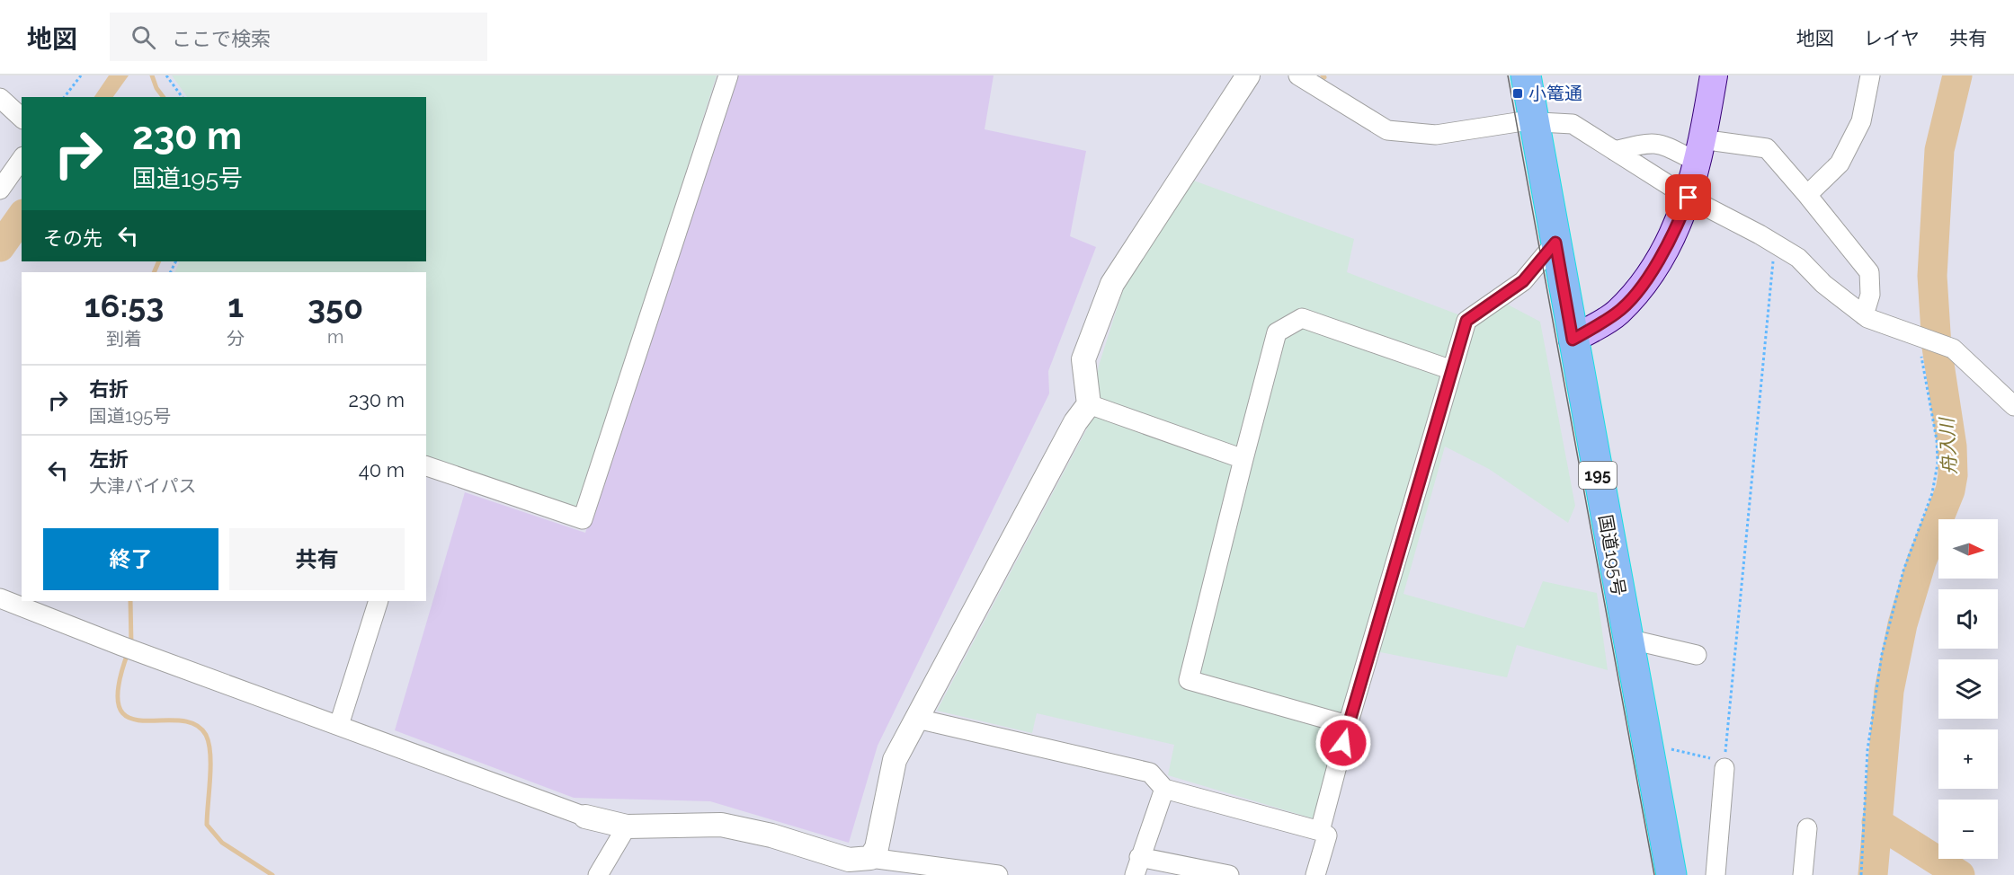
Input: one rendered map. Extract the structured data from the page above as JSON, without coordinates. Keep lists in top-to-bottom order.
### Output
{
  "streets": {
    "highway": ["195", "国道195号"]
  },
  "water": ["舟入川"],
  "places": {
    "transit": ["小篭通"]
  },
  "north": "right",
  "page": {
    "header": "地図",
    "search": "ここで検索",
    "nav": ["地図", "レイヤ", "共有"],
    "turn": ["230 m", "国道195号"],
    "then": "その先",
    "eta": [
      "16:53",
      "到着",
      "1",
      "分",
      "350",
      "m"
    ],
    "list": [
      {
        "name": "右折",
        "note": "国道195号",
        "value": "230 m"
      },
      {
        "name": "左折",
        "note": "大津バイパス",
        "value": "40 m"
      }
    ],
    "buttons": ["終了", "共有"],
    "map_buttons": ["+", "−"]
  }
}
